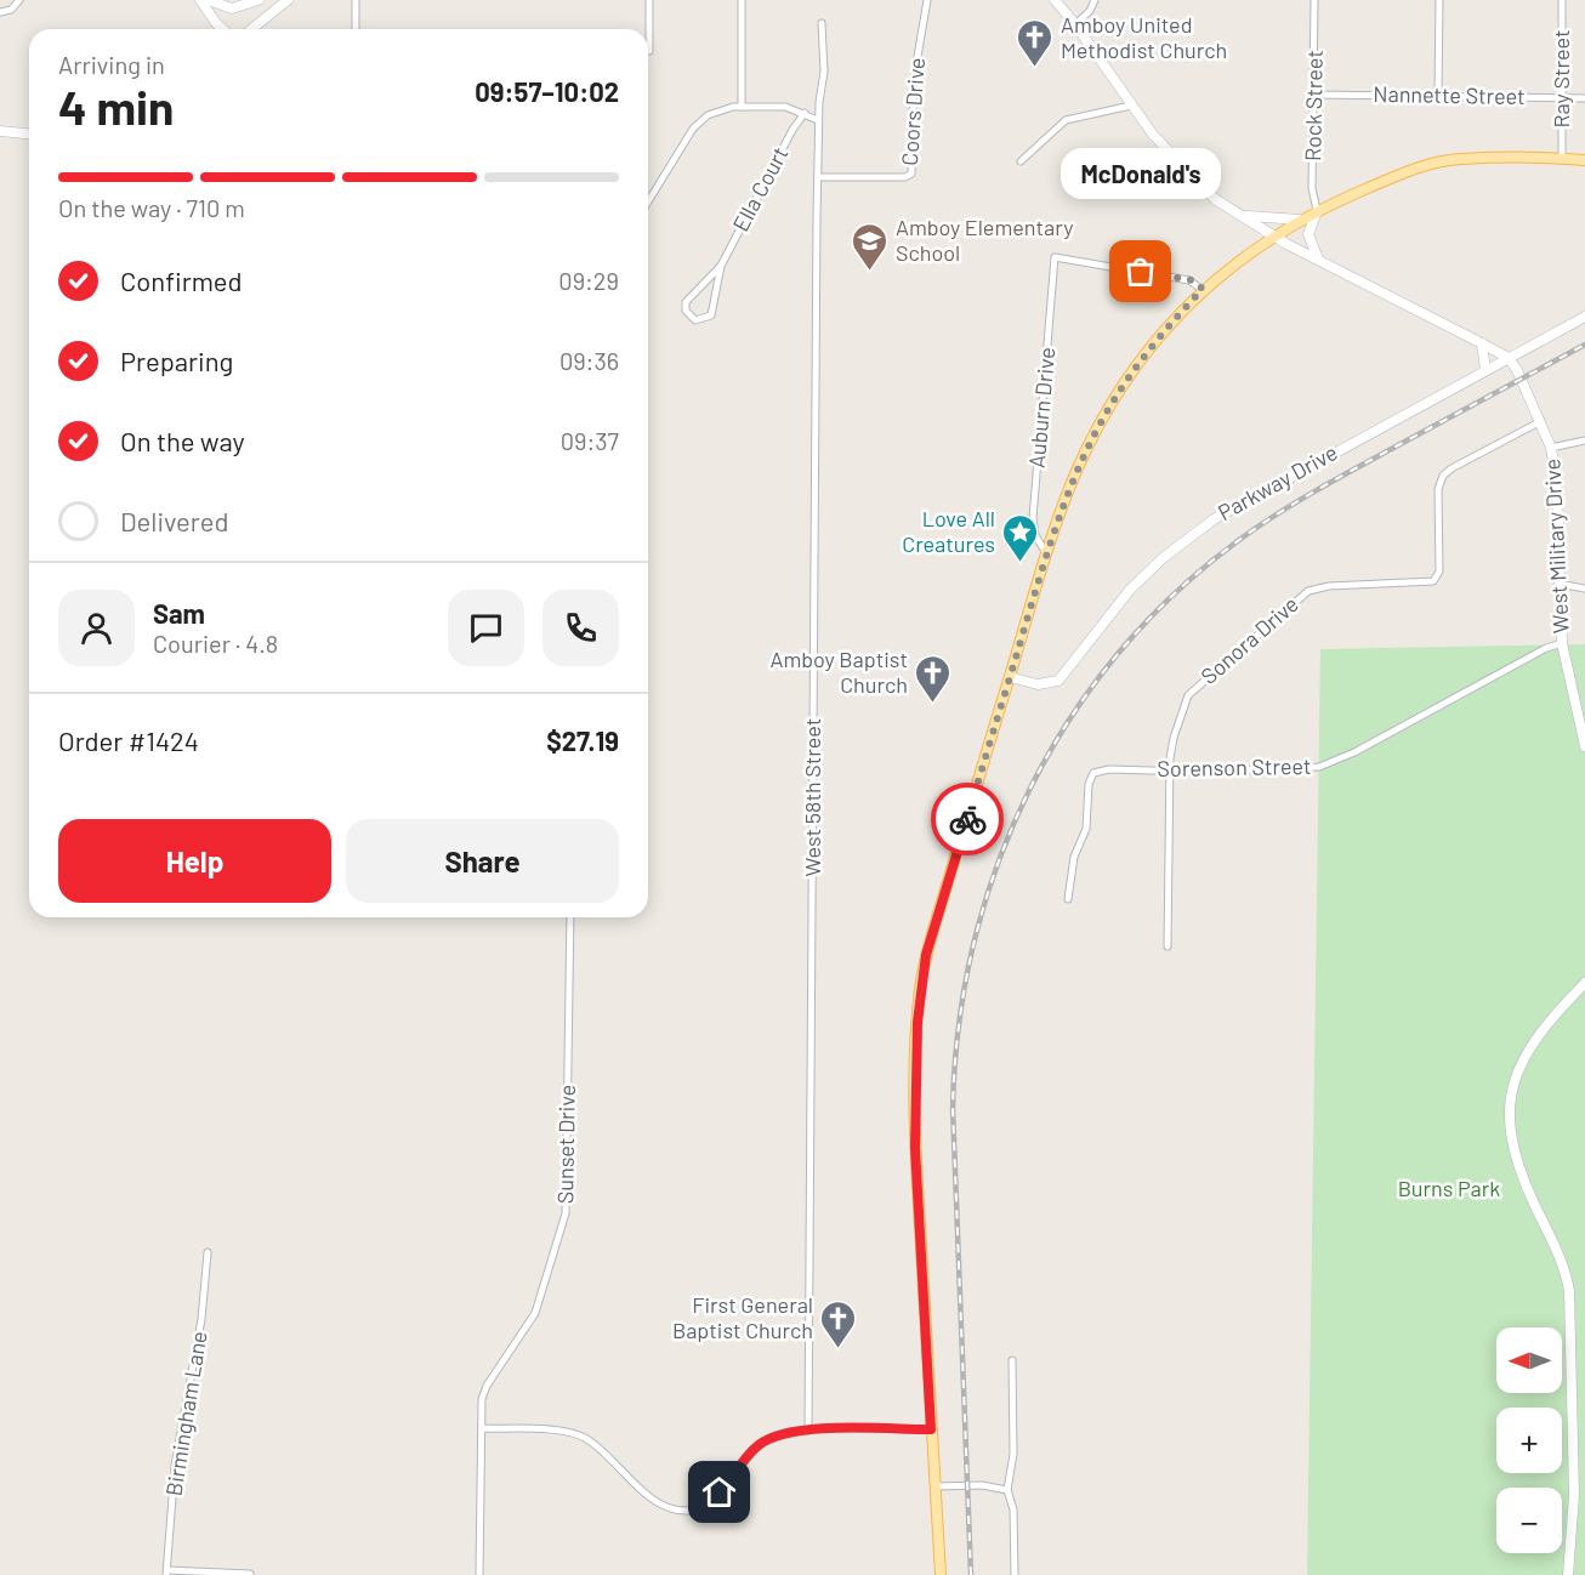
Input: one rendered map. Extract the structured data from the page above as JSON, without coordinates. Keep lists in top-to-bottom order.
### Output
{
  "streets": {
    "street": [
      "Ray Street",
      "Nannette Street",
      "Rock Street",
      "Coors Drive",
      "Ella Court",
      "Auburn Drive",
      "Parkway Drive",
      "West Military Drive",
      "Sonora Drive",
      "Sorenson Street",
      "West 58th Street",
      "Sunset Drive",
      "Birmingham Lane"
    ]
  },
  "crossings": [
    ["Ray Street", "Nannette Street"],
    ["Nannette Street", "Rock Street"],
    ["Coors Drive", "West 58th Street"],
    ["Parkway Drive", "West Military Drive"],
    ["West Military Drive", "Sonora Drive"],
    ["West Military Drive", "Sorenson Street"],
    ["Sonora Drive", "Sorenson Street"]
  ],
  "parks": ["Burns Park"],
  "places": {
    "church": ["Amboy United Methodist Church", "Amboy Baptist Church", "First General Baptist Church"],
    "school or university": ["Amboy Elementary School"],
    "other": ["McDonald's"],
    "place": ["Love All Creatures"]
  },
  "north": "left",
  "page": {
    "heading": ["4 min", "Arriving in", "09:57–10:02"],
    "panel": [
      "Sam",
      "Courier · 4.8",
      "Order #1424",
      "$27.19"
    ],
    "bubble": "McDonald's",
    "bar": "On the way · 710 m",
    "list": [
      ["Confirmed", "09:29"],
      ["Preparing", "09:36"],
      ["On the way", "09:37"],
      "Delivered"
    ],
    "buttons": ["Help", "Share"],
    "map_buttons": ["+", "−"]
  }
}
